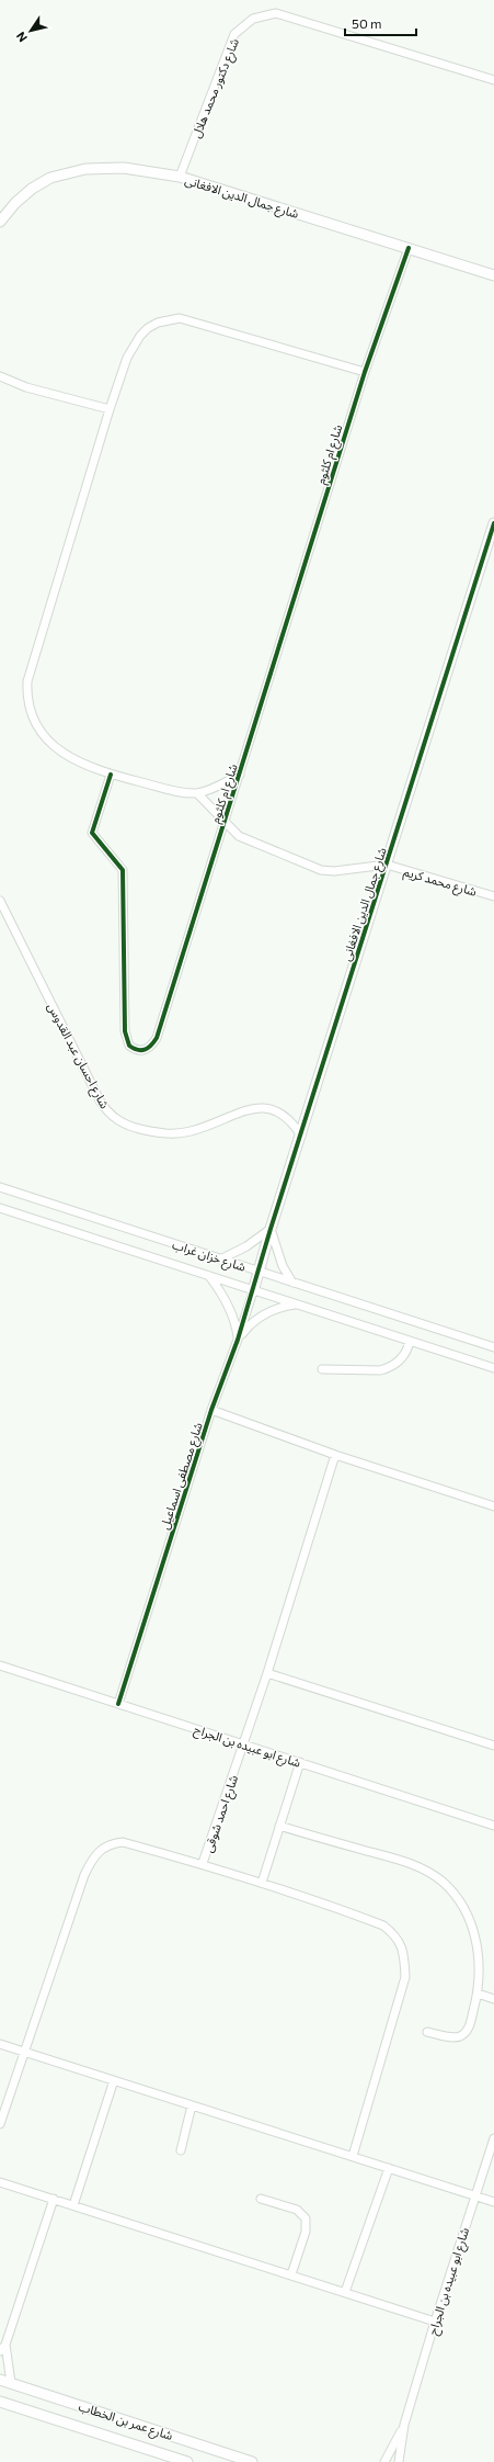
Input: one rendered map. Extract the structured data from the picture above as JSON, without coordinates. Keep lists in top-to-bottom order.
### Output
{
  "streets": {
    "street": [
      "شارع دكتور محمد هلال",
      "شارع جمال الدين الافغانى",
      "شارع ام كلثوم",
      "شارع محمد كريم",
      "شارع احسان عبد القدوس",
      "شارع خزان غراب",
      "شارع مصطفى اسماعيل",
      "شارع ابو عبيده بن الجراح",
      "شارع احمد شوقى",
      "شارع عمر بن الخطاب"
    ]
  },
  "crossings": [
    ["شارع دكتور محمد هلال", "شارع جمال الدين الافغانى"],
    ["شارع جمال الدين الافغانى", "شارع ام كلثوم"],
    ["شارع جمال الدين الافغانى", "شارع محمد كريم"],
    ["شارع جمال الدين الافغانى", "شارع احسان عبد القدوس"],
    ["شارع جمال الدين الافغانى", "شارع خزان غراب"],
    ["شارع جمال الدين الافغانى", "شارع مصطفى اسماعيل"],
    ["شارع خزان غراب", "شارع مصطفى اسماعيل"],
    ["شارع مصطفى اسماعيل", "شارع ابو عبيده بن الجراح"],
    ["شارع ابو عبيده بن الجراح", "شارع احمد شوقى"]
  ],
  "scale_bar": "50 m",
  "north": "bottom left"
}
